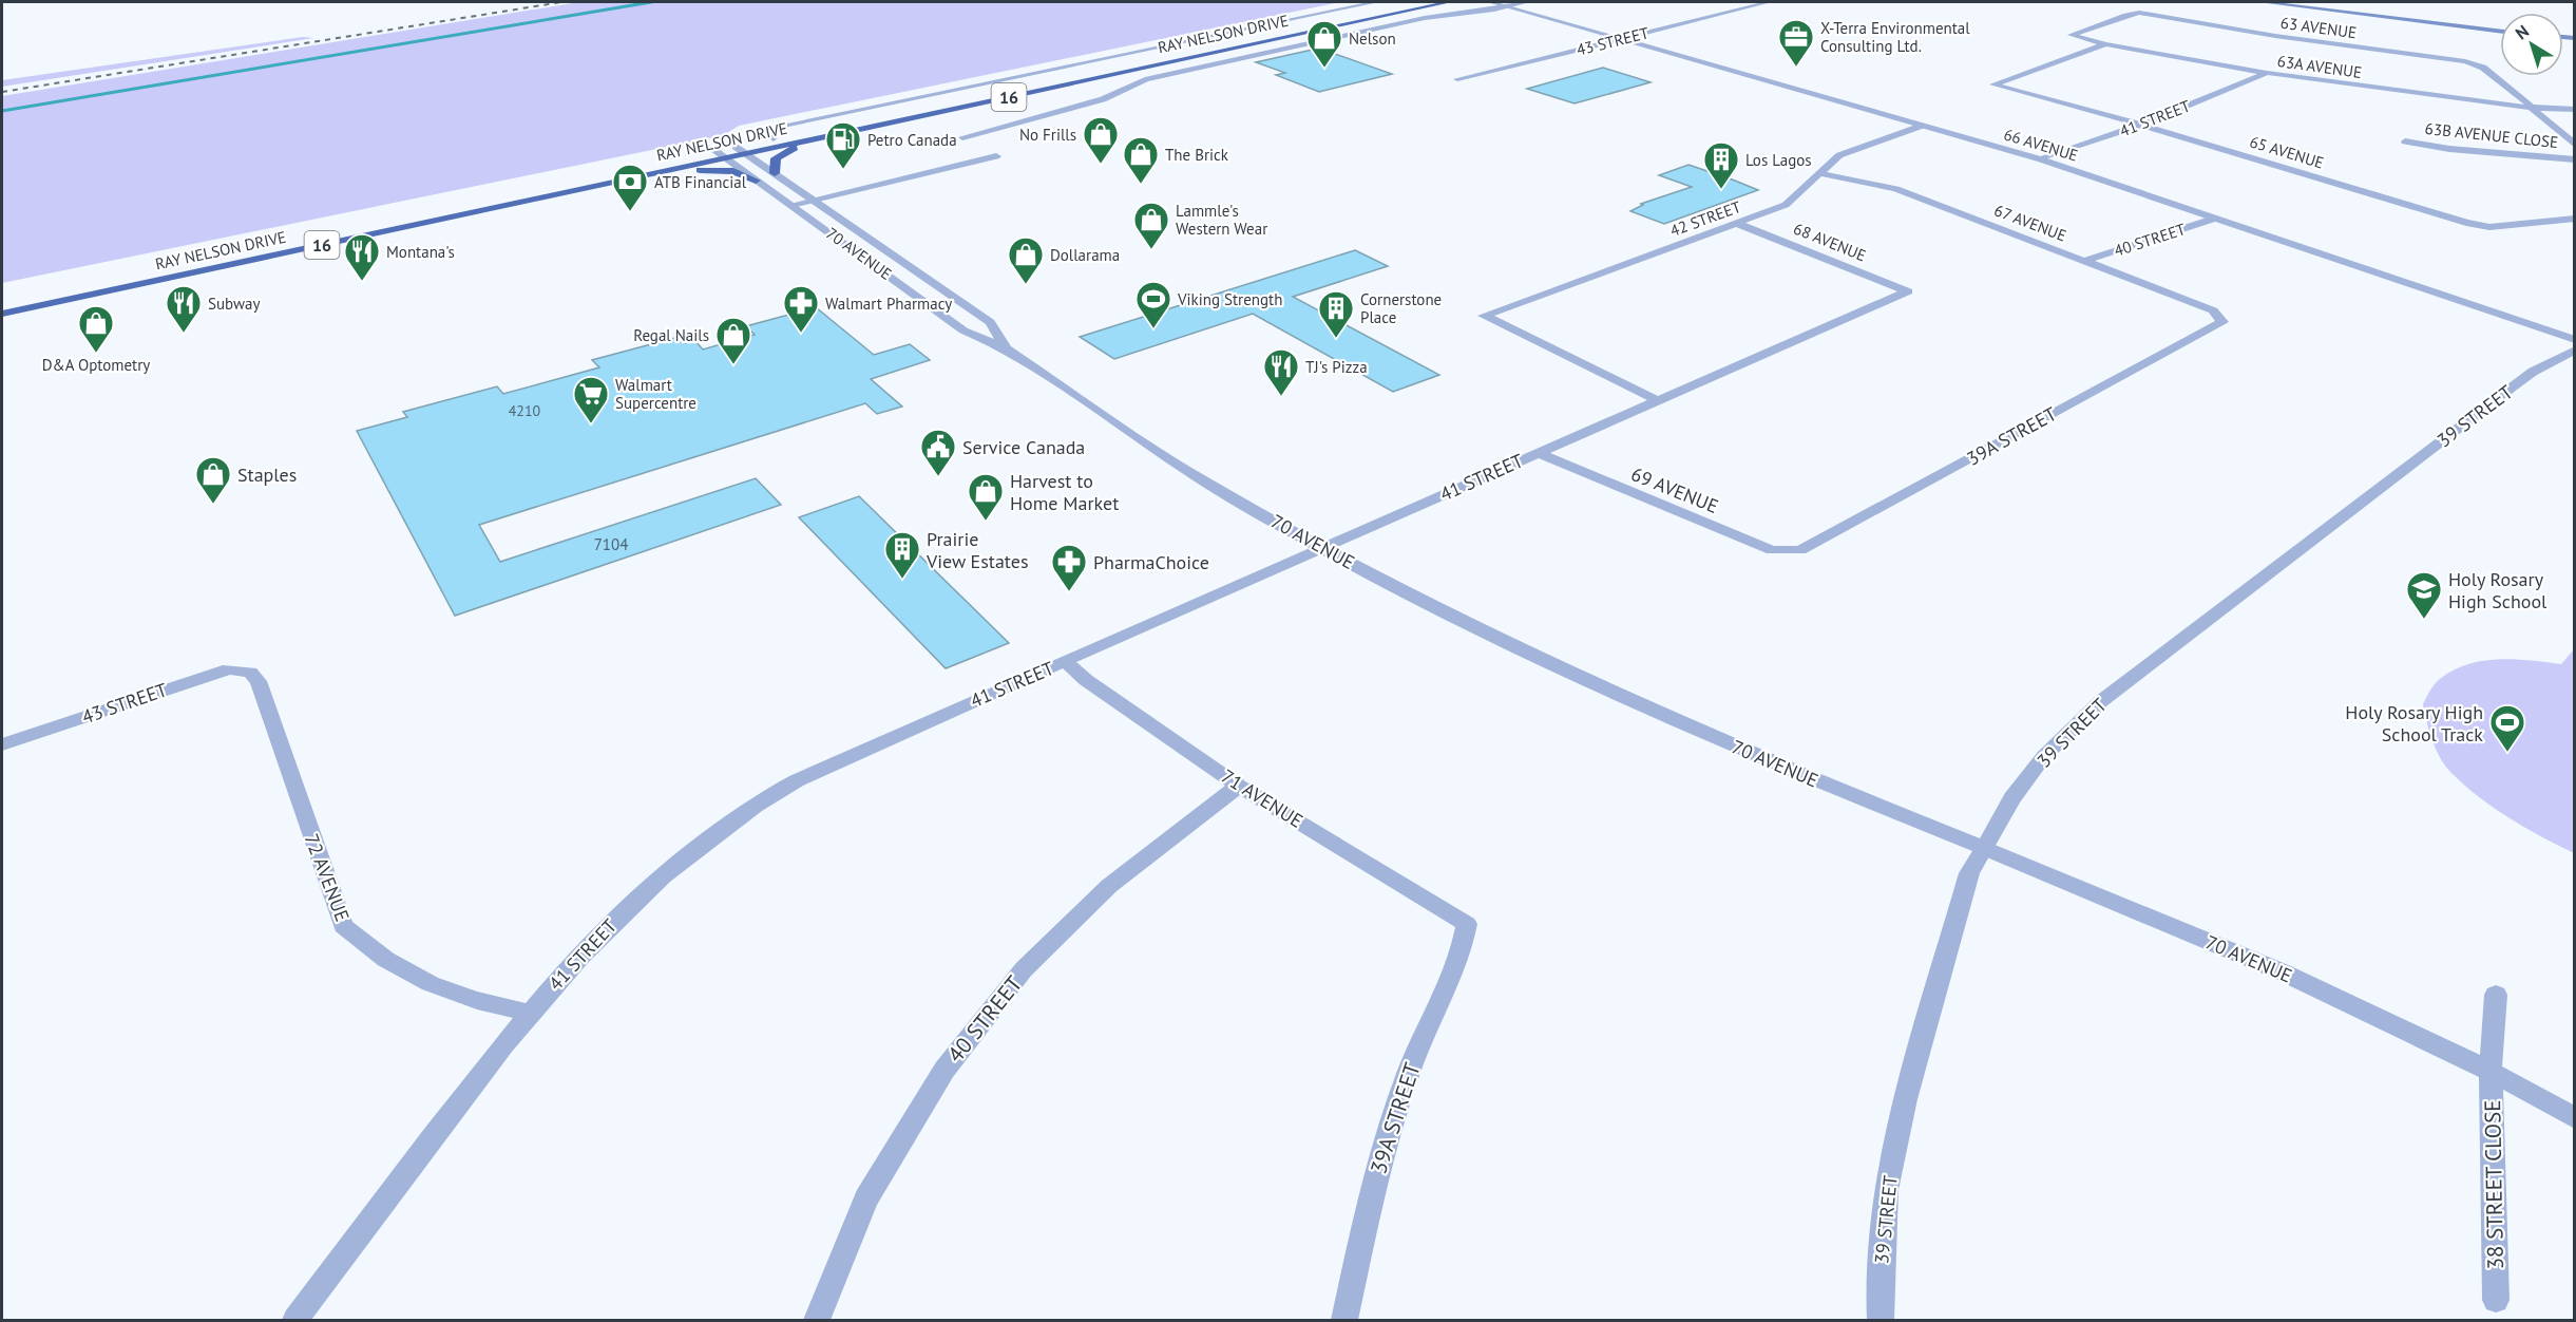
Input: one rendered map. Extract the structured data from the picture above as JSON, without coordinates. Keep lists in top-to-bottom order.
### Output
{
  "streets": {
    "highway": ["RAY NELSON DRIVE", "16"],
    "street": [
      "63 AVENUE",
      "43 STREET",
      "63A AVENUE",
      "41 STREET",
      "63B AVENUE CLOSE",
      "66 AVENUE",
      "65 AVENUE",
      "42 STREET",
      "67 AVENUE",
      "40 STREET",
      "68 AVENUE",
      "70 AVENUE",
      "39 STREET",
      "39A STREET",
      "69 AVENUE",
      "71 AVENUE",
      "72 AVENUE",
      "38 STREET CLOSE"
    ]
  },
  "crossings": [
    ["63 AVENUE", "63A AVENUE"],
    ["63 AVENUE", "65 AVENUE"],
    ["RAY NELSON DRIVE", "70 AVENUE"],
    ["43 STREET", "66 AVENUE"],
    ["43 STREET", "72 AVENUE"],
    ["63A AVENUE", "41 STREET"],
    ["63A AVENUE", "65 AVENUE"],
    ["41 STREET", "66 AVENUE"],
    ["41 STREET", "65 AVENUE"],
    ["41 STREET", "42 STREET"],
    ["41 STREET", "68 AVENUE"],
    ["41 STREET", "70 AVENUE"],
    ["41 STREET", "69 AVENUE"],
    ["41 STREET", "71 AVENUE"],
    ["41 STREET", "72 AVENUE"],
    ["66 AVENUE", "42 STREET"],
    ["66 AVENUE", "40 STREET"],
    ["42 STREET", "67 AVENUE"],
    ["42 STREET", "68 AVENUE"],
    ["67 AVENUE", "40 STREET"],
    ["67 AVENUE", "39A STREET"],
    ["40 STREET", "71 AVENUE"],
    ["70 AVENUE", "39 STREET"],
    ["70 AVENUE", "38 STREET CLOSE"],
    ["39A STREET", "69 AVENUE"],
    ["39A STREET", "71 AVENUE"]
  ],
  "places": {
    "office": ["X-Terra Environmental Consulting Ltd."],
    "shop": [
      "Nelson",
      "No Frills",
      "The Brick",
      "Lammle's Western Wear",
      "Dollarama",
      "D&A Optometry",
      "Regal Nails",
      "Staples",
      "Harvest to Home Market"
    ],
    "fuel station": ["Petro Canada"],
    "building": ["Los Lagos", "Cornerstone Place", "Prairie View Estates"],
    "bank": ["ATB Financial"],
    "restaurant": ["Montana's", "Subway", "TJ's Pizza"],
    "sports": ["Viking Strength", "Holy Rosary High School Track"],
    "pharmacy": ["Walmart Pharmacy", "PharmaChoice"],
    "supermarket": ["Walmart Supercentre"],
    "public building": ["Service Canada"],
    "school or university": ["Holy Rosary High School"]
  },
  "house_numbers": ["4210", "7104"],
  "north": "top left"
}
